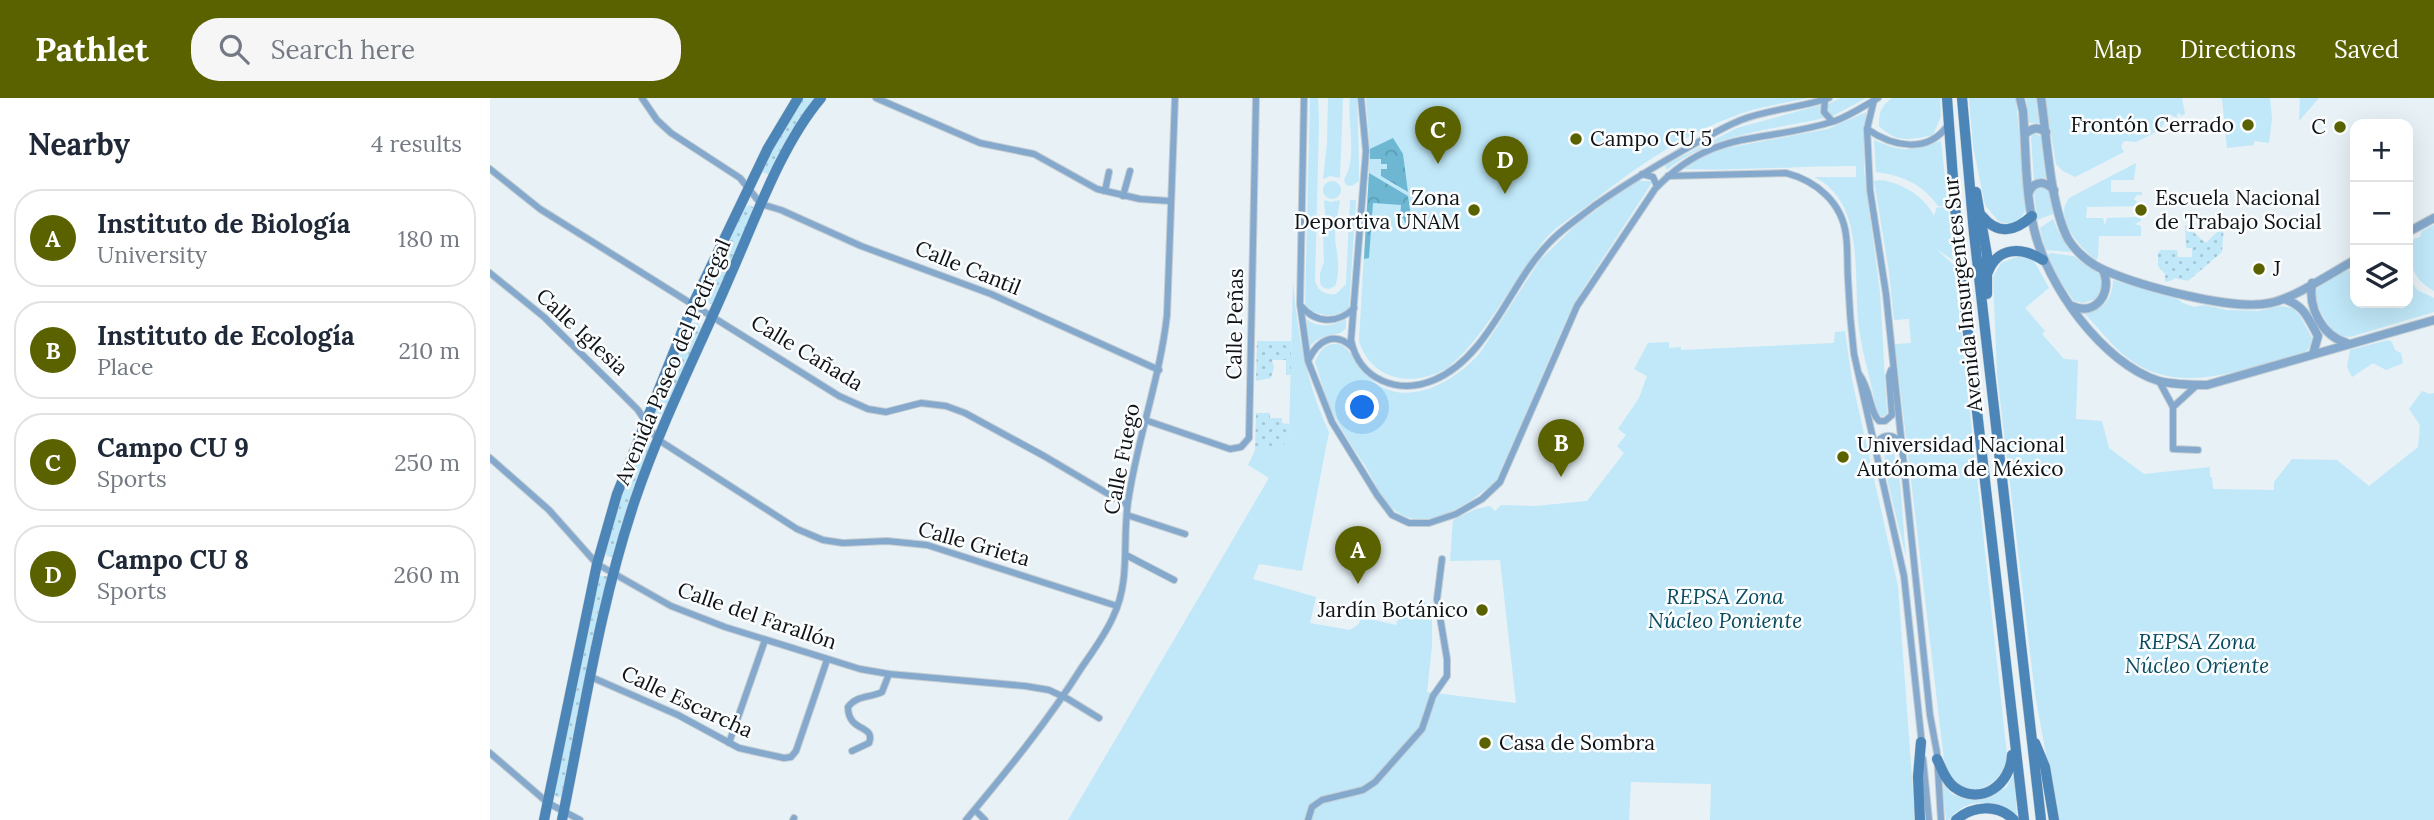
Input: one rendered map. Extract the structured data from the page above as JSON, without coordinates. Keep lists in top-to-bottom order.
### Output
{
  "streets": {
    "main road": ["Avenida Insurgentes Sur", "Avenida Paseo del Pedregal"],
    "street": [
      "Calle Cantil",
      "Calle Peñas",
      "Calle Iglesia",
      "Calle Cañada",
      "Calle Fuego",
      "Calle Grieta",
      "Calle del Farallón",
      "Calle Escarcha"
    ]
  },
  "crossings": [
    ["Calle Cantil", "Avenida Paseo del Pedregal"],
    ["Calle Cantil", "Calle Fuego"],
    ["Calle Peñas", "Calle Fuego"],
    ["Calle Iglesia", "Avenida Paseo del Pedregal"],
    ["Calle Iglesia", "Calle Grieta"],
    ["Calle Cañada", "Avenida Paseo del Pedregal"],
    ["Calle Cañada", "Calle Fuego"],
    ["Avenida Paseo del Pedregal", "Calle Grieta"],
    ["Avenida Paseo del Pedregal", "Calle del Farallón"],
    ["Avenida Paseo del Pedregal", "Calle Escarcha"],
    ["Calle Fuego", "Calle Grieta"],
    ["Calle Fuego", "Calle del Farallón"],
    ["Calle del Farallón", "Calle Escarcha"]
  ],
  "parks": ["REPSA Zona Núcleo Poniente", "REPSA Zona Núcleo Oriente"],
  "places": [
    "Frontón Cerrado",
    "C",
    "Campo CU 5",
    "Zona Deportiva UNAM",
    "Escuela Nacional de Trabajo Social",
    "J",
    "Universidad Nacional Autónoma de México",
    "Jardín Botánico",
    "Casa de Sombra"
  ],
  "page": {
    "header": "Pathlet",
    "search": "Search here",
    "nav": ["Map", "Directions", "Saved"],
    "heading": ["Nearby", "4 results"],
    "pins": [
      "C",
      "D",
      "B",
      "A"
    ],
    "map_buttons": ["+", "−"],
    "list": [
      {
        "mark": "A",
        "name": "Instituto de Biología",
        "note": "University",
        "value": "180 m"
      },
      {
        "mark": "B",
        "name": "Instituto de Ecología",
        "note": "Place",
        "value": "210 m"
      },
      {
        "mark": "C",
        "name": "Campo CU 9",
        "note": "Sports",
        "value": "250 m"
      },
      {
        "mark": "D",
        "name": "Campo CU 8",
        "note": "Sports",
        "value": "260 m"
      }
    ]
  }
}
